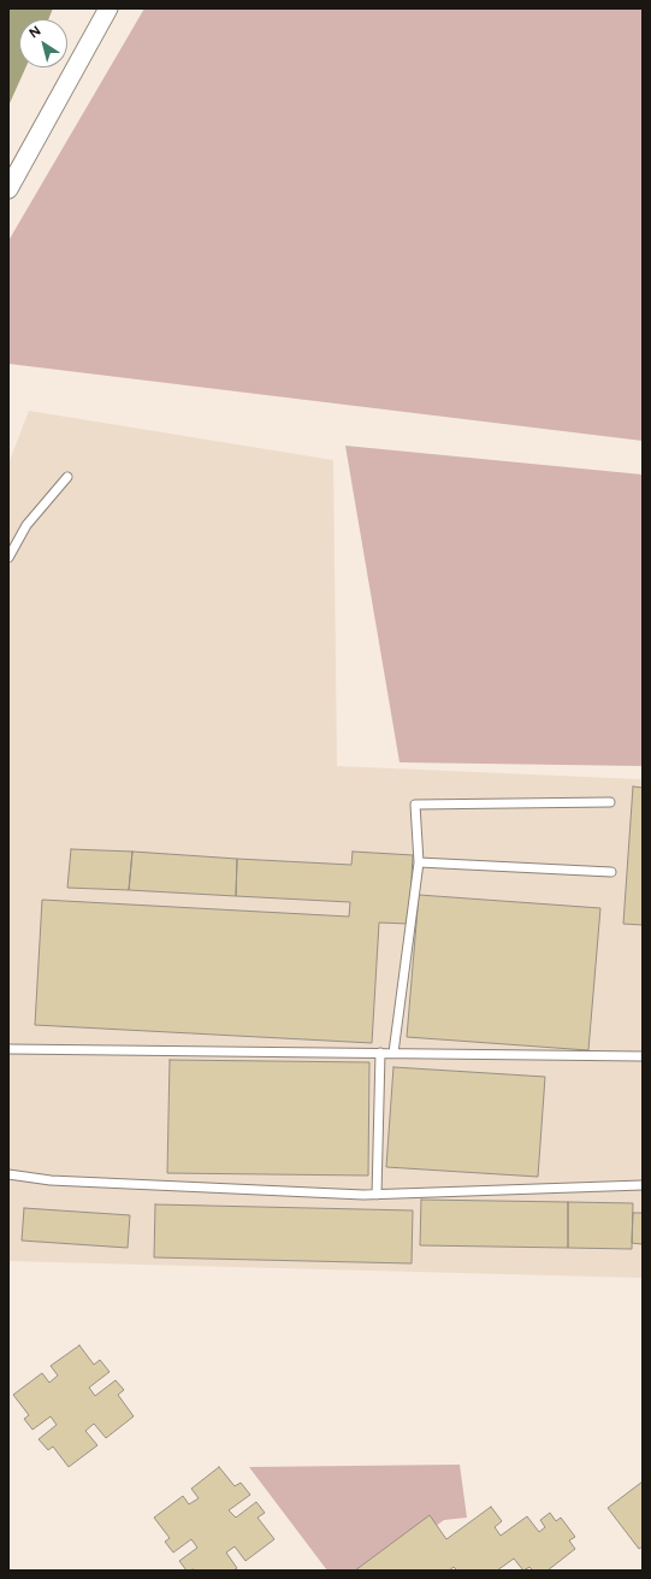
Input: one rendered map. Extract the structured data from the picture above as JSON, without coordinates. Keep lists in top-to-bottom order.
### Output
{
  "north": "top left"
}
